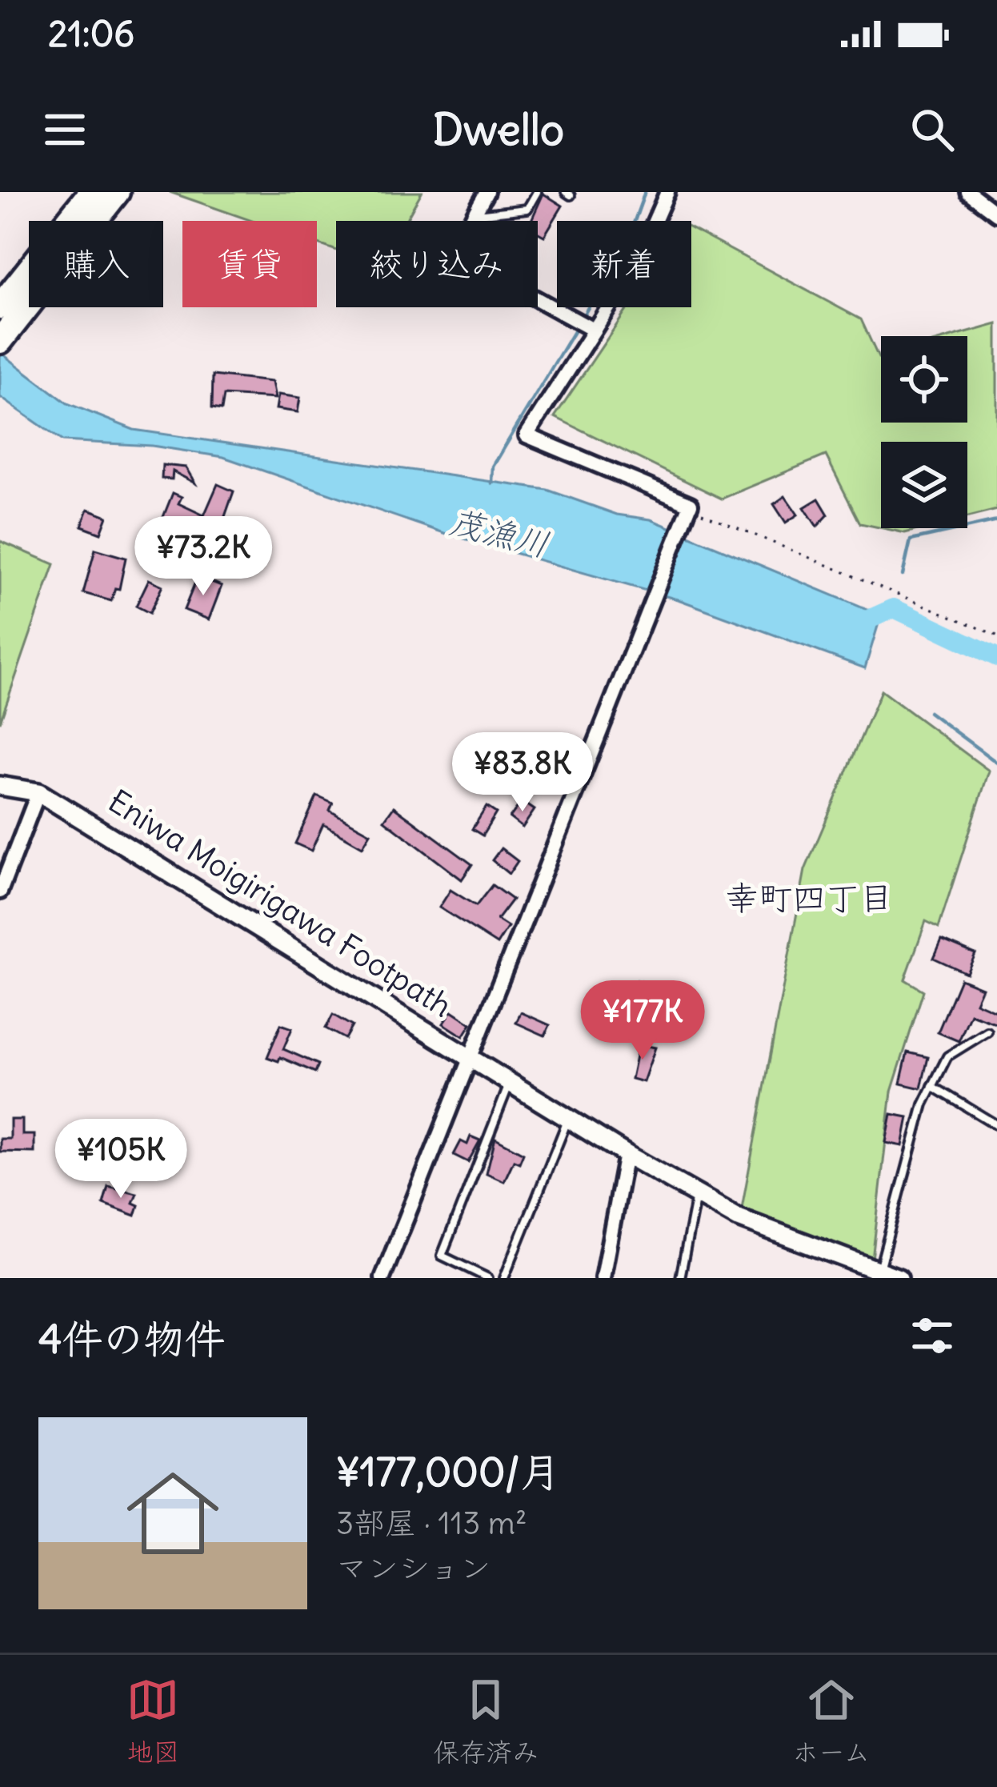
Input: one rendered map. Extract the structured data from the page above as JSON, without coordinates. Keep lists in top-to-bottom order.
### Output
{
  "districts": ["幸町四丁目"],
  "water": ["茂漁川"],
  "page": {
    "status": "21:06",
    "header": "Dwello",
    "chip": [
      "購入",
      "賃貸",
      "絞り込み",
      "新着"
    ],
    "price": [
      "¥73.2K",
      "¥83.8K",
      "¥177K",
      "¥105K"
    ],
    "heading": "4件の物件",
    "list": [
      {
        "name": "¥177,000/月",
        "note": "3部屋 · 113 m² · マンション"
      }
    ],
    "tabs": ["地図", "保存済み", "ホーム"]
  }
}
